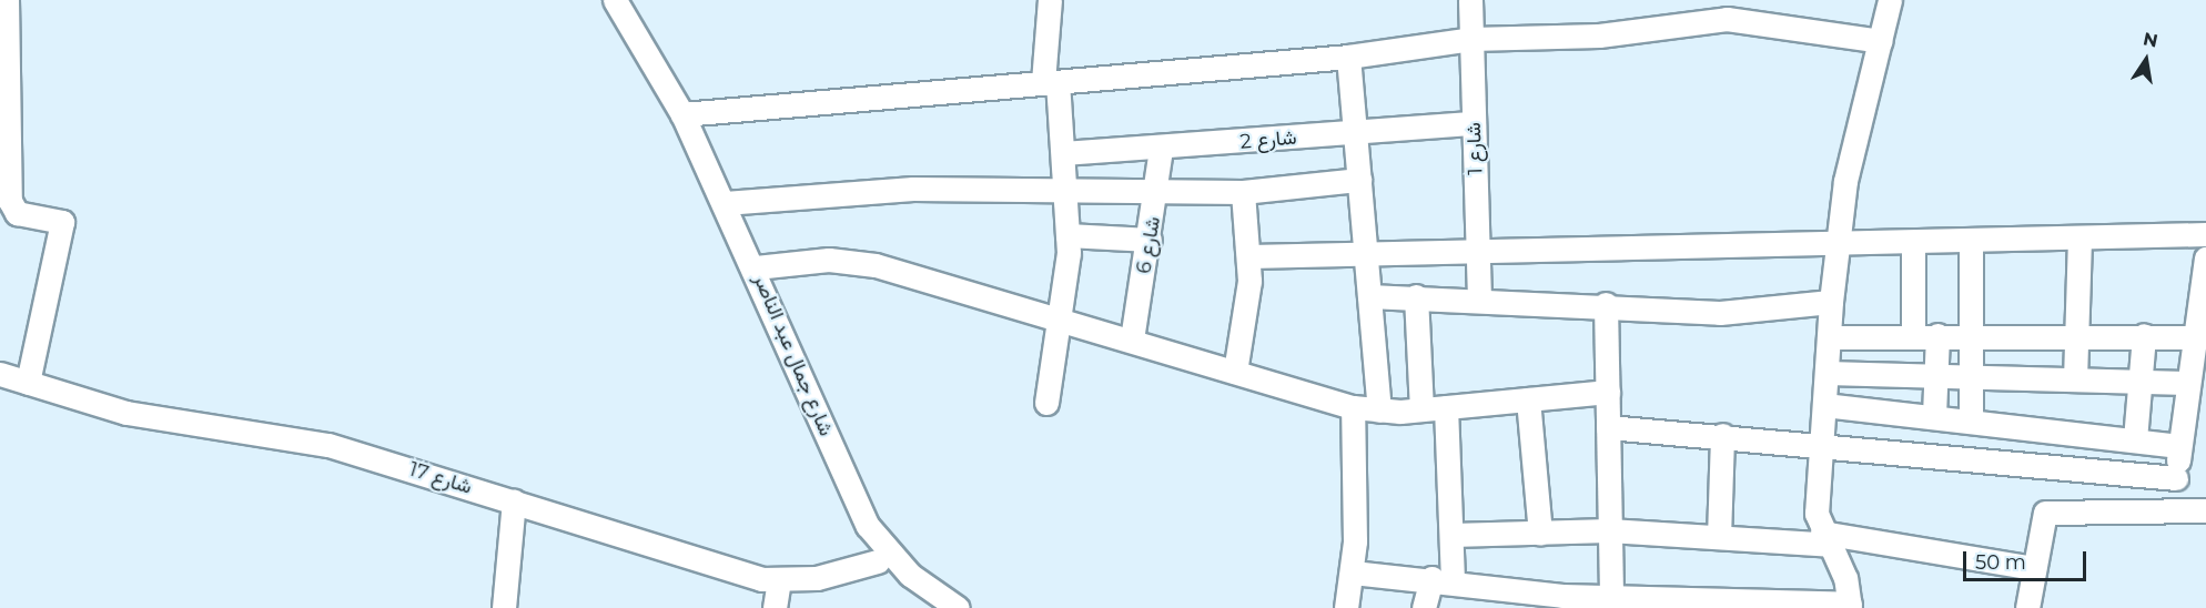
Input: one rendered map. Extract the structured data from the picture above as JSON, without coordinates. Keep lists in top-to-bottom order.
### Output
{
  "streets": {
    "street": [
      "شارع 2",
      "شارع 1",
      "شارع 6",
      "شارع جمال عبد الناصر",
      "شارع 17"
    ]
  },
  "crossings": [
    ["شارع 2", "شارع 1"],
    ["شارع 2", "شارع 6"],
    ["شارع جمال عبد الناصر", "شارع 17"]
  ],
  "scale_bar": "50 m",
  "north": "top"
}
